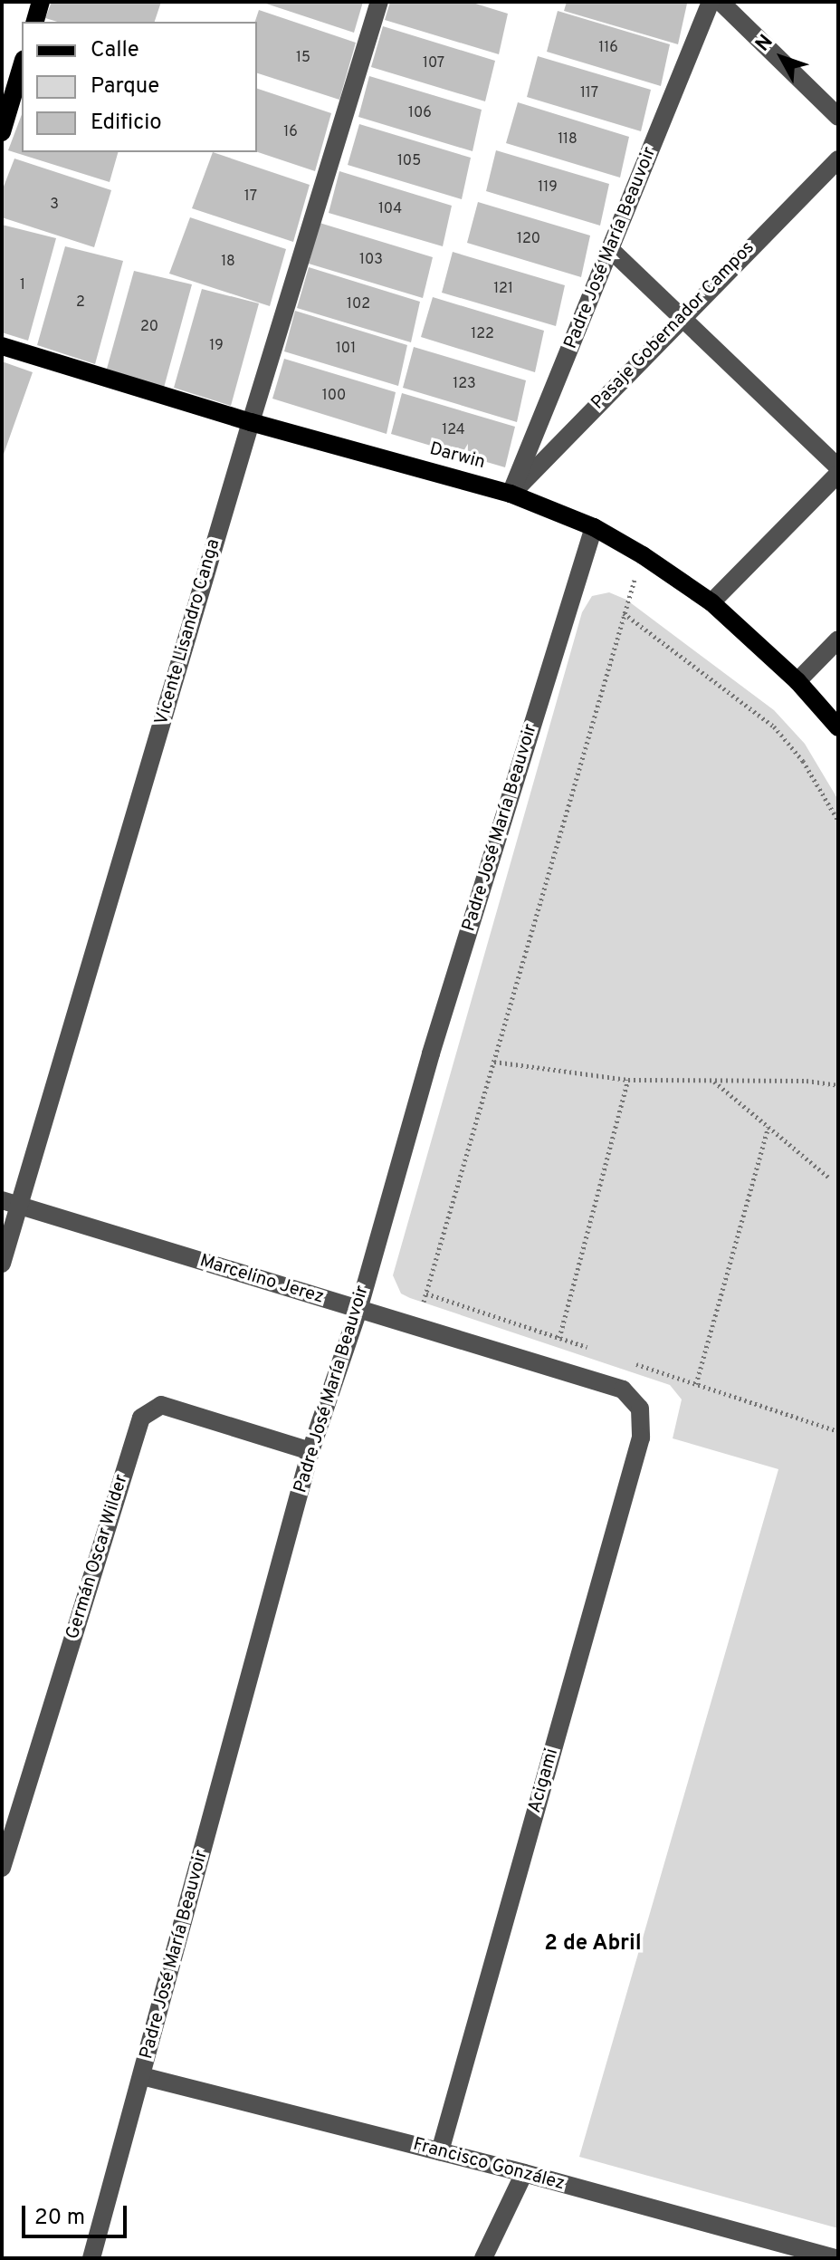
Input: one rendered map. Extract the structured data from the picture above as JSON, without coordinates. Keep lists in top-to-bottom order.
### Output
{
  "streets": {
    "main road": ["Darwin"],
    "street": [
      "Padre José María Beauvoir",
      "Pasaje Gobernador Campos",
      "Vicente Lisandro Canga",
      "Marcelino Jerez",
      "Germán Oscar Wilder",
      "Acigami",
      "Francisco González"
    ]
  },
  "crossings": [
    ["Padre José María Beauvoir", "Pasaje Gobernador Campos"],
    ["Padre José María Beauvoir", "Darwin"],
    ["Padre José María Beauvoir", "Marcelino Jerez"],
    ["Padre José María Beauvoir", "Germán Oscar Wilder"],
    ["Padre José María Beauvoir", "Francisco González"],
    ["Pasaje Gobernador Campos", "Darwin"],
    ["Darwin", "Vicente Lisandro Canga"],
    ["Vicente Lisandro Canga", "Marcelino Jerez"],
    ["Marcelino Jerez", "Acigami"],
    ["Acigami", "Francisco González"]
  ],
  "districts": ["2 de Abril"],
  "house_numbers": [
    "116",
    "15",
    "107",
    "117",
    "106",
    "16",
    "118",
    "105",
    "119",
    "17",
    "3",
    "104",
    "120",
    "103",
    "18",
    "1",
    "121",
    "2",
    "102",
    "20",
    "122",
    "19",
    "101",
    "123",
    "100",
    "124"
  ],
  "legend": ["Calle", "Parque", "Edificio"],
  "scale_bar": "20 m",
  "north": "top left"
}
